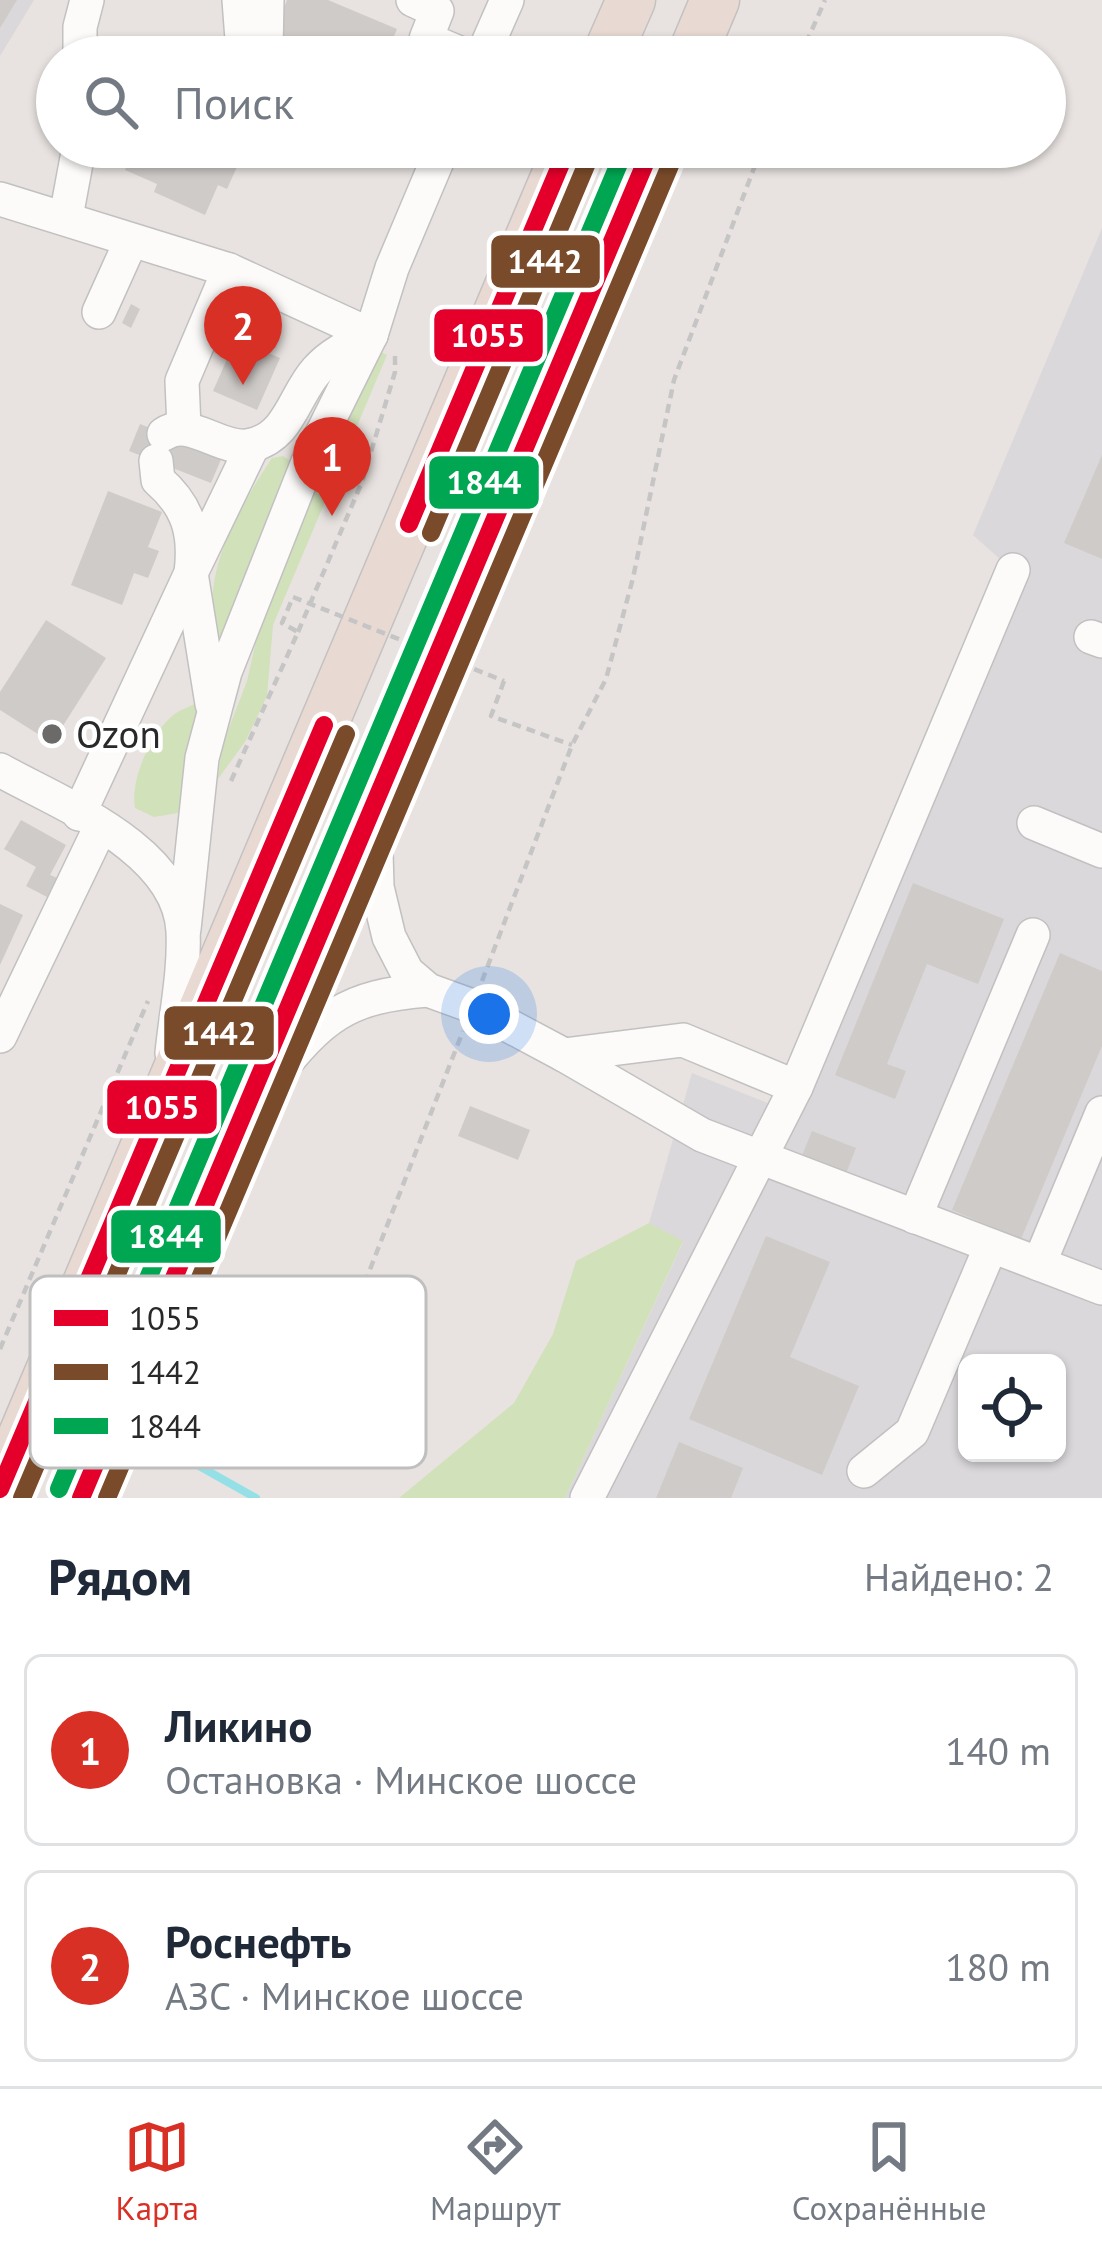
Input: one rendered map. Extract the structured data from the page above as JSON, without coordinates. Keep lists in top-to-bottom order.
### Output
{
  "places": ["Ozon"],
  "lines": ["transit line 1055", "transit line 1442", "transit line 1844"],
  "legend": ["1055", "1442", "1844"],
  "page": {
    "search": "Поиск",
    "pins": ["2", "1"],
    "heading": ["Рядом", "Найдено: 2"],
    "list": [
      {
        "mark": "1",
        "name": "Ликино",
        "note": "Остановка · Минское шоссе",
        "value": "140 m"
      },
      {
        "mark": "2",
        "name": "Роснефть",
        "note": "АЗС · Минское шоссе",
        "value": "180 m"
      }
    ],
    "nav": ["Карта", "Маршрут", "Сохранённые"]
  }
}
